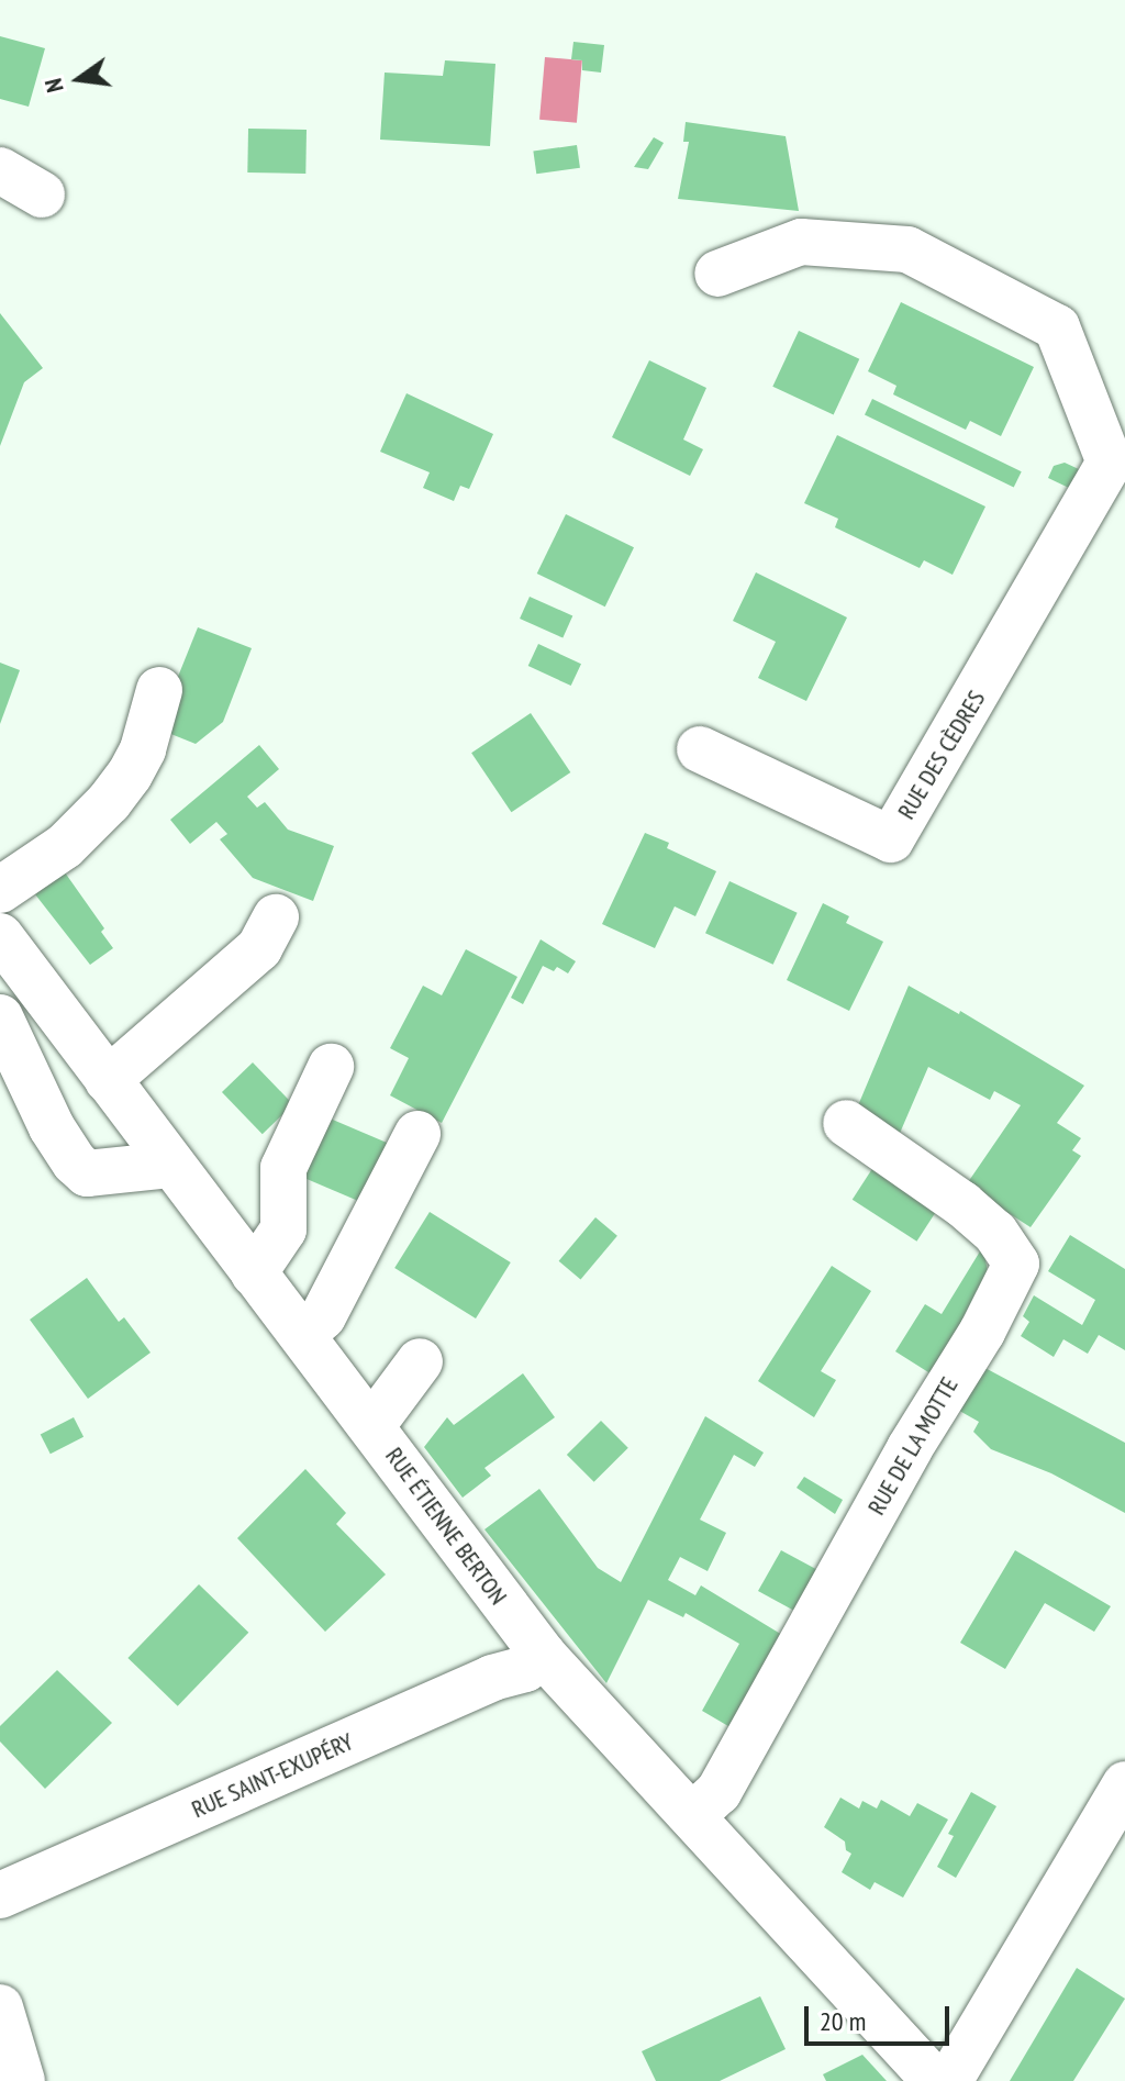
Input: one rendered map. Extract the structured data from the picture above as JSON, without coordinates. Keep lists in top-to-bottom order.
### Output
{
  "streets": {
    "street": [
      "RUE DES CÈDRES",
      "RUE DE LA MOTTE",
      "RUE ÉTIENNE BERTON",
      "RUE SAINT-EXUPÉRY"
    ]
  },
  "crossings": [
    ["RUE DE LA MOTTE", "RUE ÉTIENNE BERTON"],
    ["RUE ÉTIENNE BERTON", "RUE SAINT-EXUPÉRY"]
  ],
  "scale_bar": "20 m",
  "north": "left"
}
